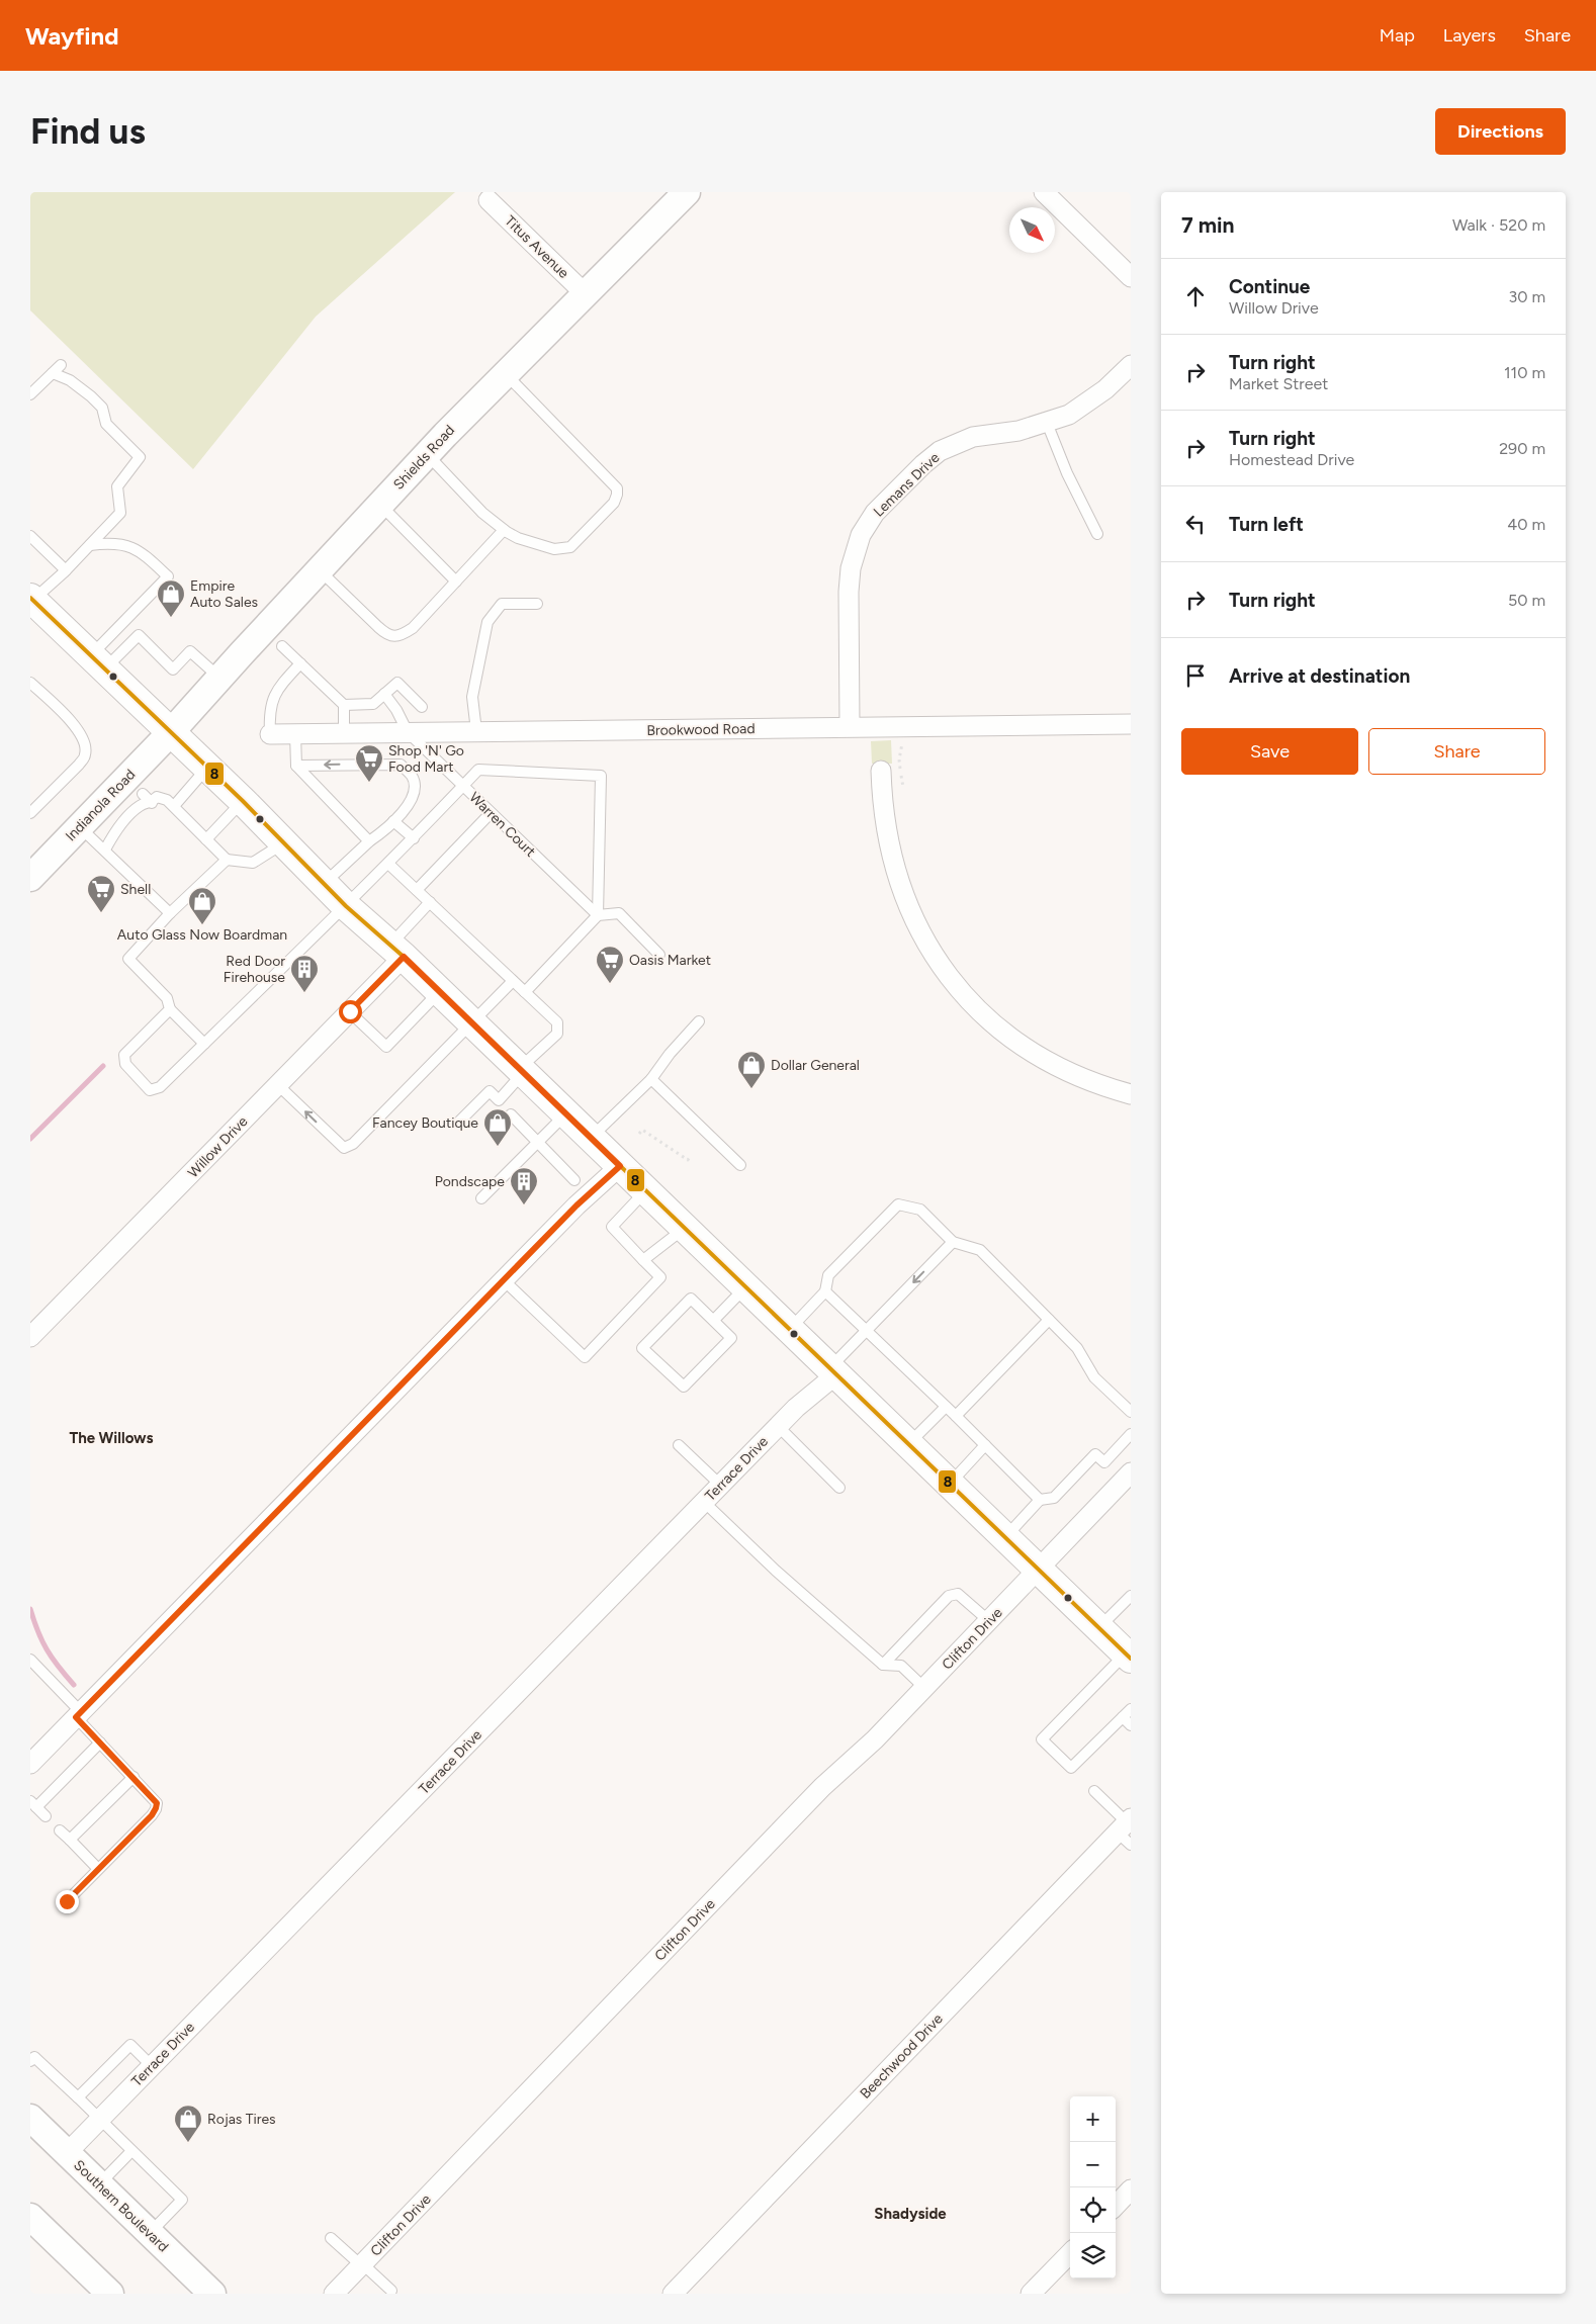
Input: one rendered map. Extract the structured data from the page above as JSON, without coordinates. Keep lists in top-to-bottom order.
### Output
{
  "streets": {
    "main road": ["Shields Road", "Indianola Road", "Southern Boulevard"],
    "street": [
      "Titus Avenue",
      "Lemans Drive",
      "Brookwood Road",
      "Willow Drive",
      "Terrace Drive",
      "Clifton Drive",
      "Beechwood Drive"
    ],
    "lane": ["Warren Court"]
  },
  "crossings": [
    ["Titus Avenue", "Shields Road"],
    ["Shields Road", "Indianola Road"],
    ["Lemans Drive", "Brookwood Road"],
    ["Brookwood Road", "Warren Court"],
    ["Terrace Drive", "Southern Boulevard"]
  ],
  "districts": ["The Willows", "Shadyside"],
  "places": {
    "shop": [
      "Empire Auto Sales",
      "Auto Glass Now Boardman",
      "Dollar General",
      "Fancey Boutique",
      "Rojas Tires"
    ],
    "supermarket": ["Shop 'N' Go Food Mart", "Shell", "Oasis Market"],
    "building": ["Red Door Firehouse", "Pondscape"]
  },
  "lines": ["transit line 8"],
  "north": "bottom right",
  "page": {
    "header": "Wayfind",
    "nav": ["Map", "Layers", "Share"],
    "buttons": [
      "Directions",
      ["Save", "Share"]
    ],
    "title": "Find us",
    "heading": ["7 min", "Walk · 520 m"],
    "list": [
      ["Continue", "Willow Drive", "30 m"],
      ["Turn right", "Market Street", "110 m"],
      ["Turn right", "Homestead Drive", "290 m"],
      ["Turn left", "40 m"],
      ["Turn right", "50 m"],
      "Arrive at destination"
    ],
    "map_buttons": ["+", "−"]
  }
}
